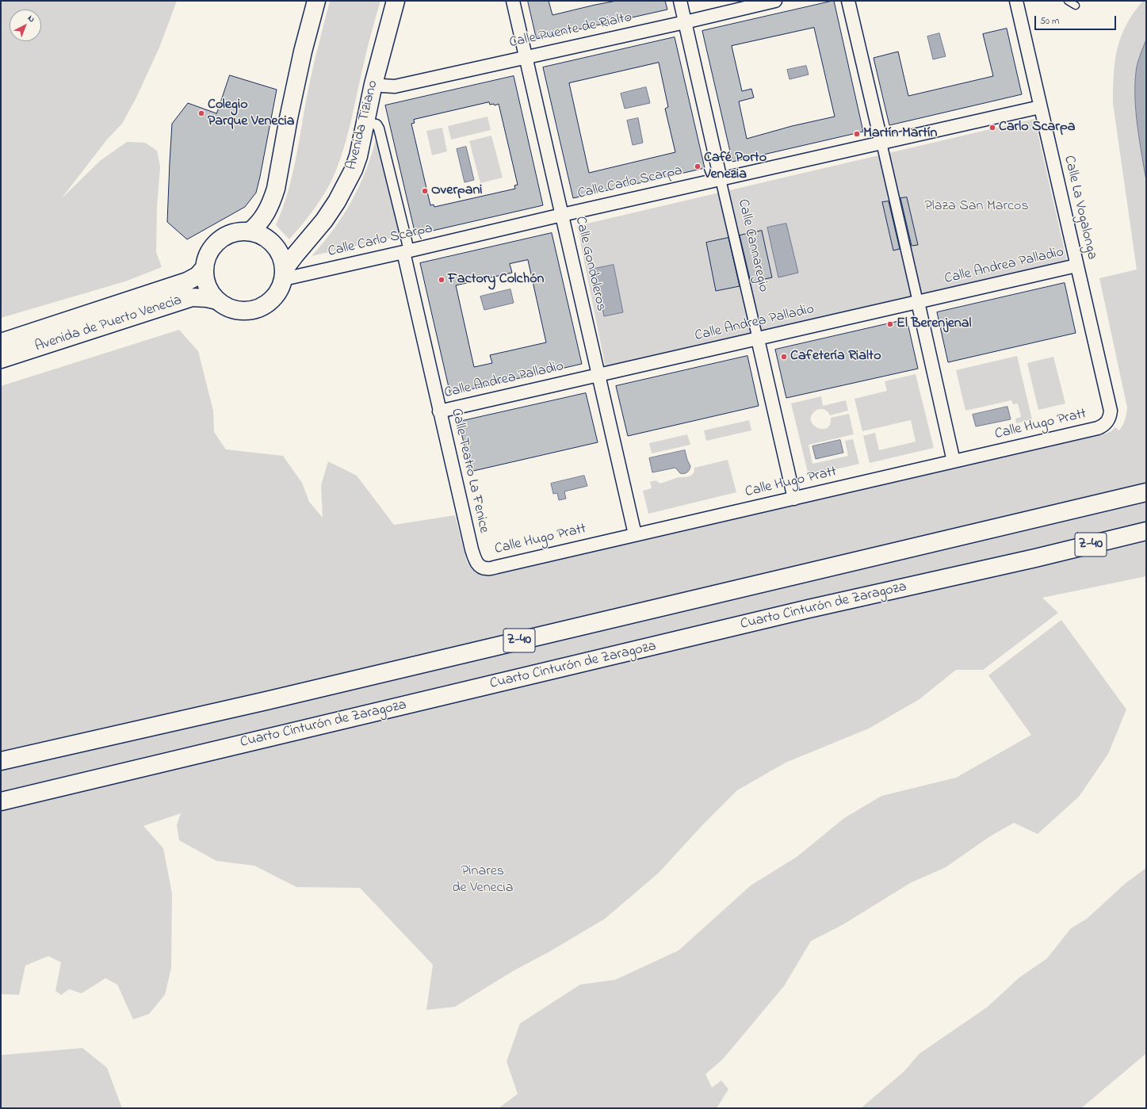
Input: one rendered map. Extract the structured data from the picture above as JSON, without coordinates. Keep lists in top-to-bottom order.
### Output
{
  "streets": {
    "main road": [
      "Avenida Tiziano",
      "Avenida de Puerto Venecia",
      "Z-40",
      "Cuarto Cinturón de Zaragoza"
    ],
    "street": [
      "Calle Puente de Rialto",
      "Calle Carlo Scarpa",
      "Calle La Vogalonga",
      "Calle Cannaregio",
      "Calle Gondoleros",
      "Calle Andrea Palladio",
      "Calle Hugo Pratt",
      "Calle Teatro La Fenice"
    ]
  },
  "crossings": [
    ["Calle Puente de Rialto", "Avenida Tiziano"],
    ["Calle Puente de Rialto", "Calle Cannaregio"],
    ["Calle Puente de Rialto", "Calle Gondoleros"],
    ["Avenida Tiziano", "Calle Carlo Scarpa"],
    ["Avenida Tiziano", "Avenida de Puerto Venecia"],
    ["Avenida Tiziano", "Calle Teatro La Fenice"],
    ["Calle Carlo Scarpa", "Calle La Vogalonga"],
    ["Calle Carlo Scarpa", "Calle Cannaregio"],
    ["Calle Carlo Scarpa", "Calle Gondoleros"],
    ["Calle Carlo Scarpa", "Avenida de Puerto Venecia"],
    ["Calle Carlo Scarpa", "Calle Teatro La Fenice"],
    ["Calle La Vogalonga", "Calle Andrea Palladio"],
    ["Calle La Vogalonga", "Calle Hugo Pratt"],
    ["Calle Cannaregio", "Calle Andrea Palladio"],
    ["Calle Cannaregio", "Calle Hugo Pratt"],
    ["Calle Gondoleros", "Calle Andrea Palladio"],
    ["Calle Gondoleros", "Calle Hugo Pratt"],
    ["Calle Andrea Palladio", "Calle Teatro La Fenice"],
    ["Calle Hugo Pratt", "Calle Teatro La Fenice"]
  ],
  "parks": ["Plaza San Marcos", "Pinares de Venecia"],
  "places": [
    "Colegio Parque Venecia",
    "Carlo Scarpa",
    "Martín Martín",
    "Café Porto Venezia",
    "Overpani",
    "Factory Colchón",
    "El Berenjenal",
    "Cafetería Rialto"
  ],
  "scale_bar": "50 m",
  "north": "top right"
}
